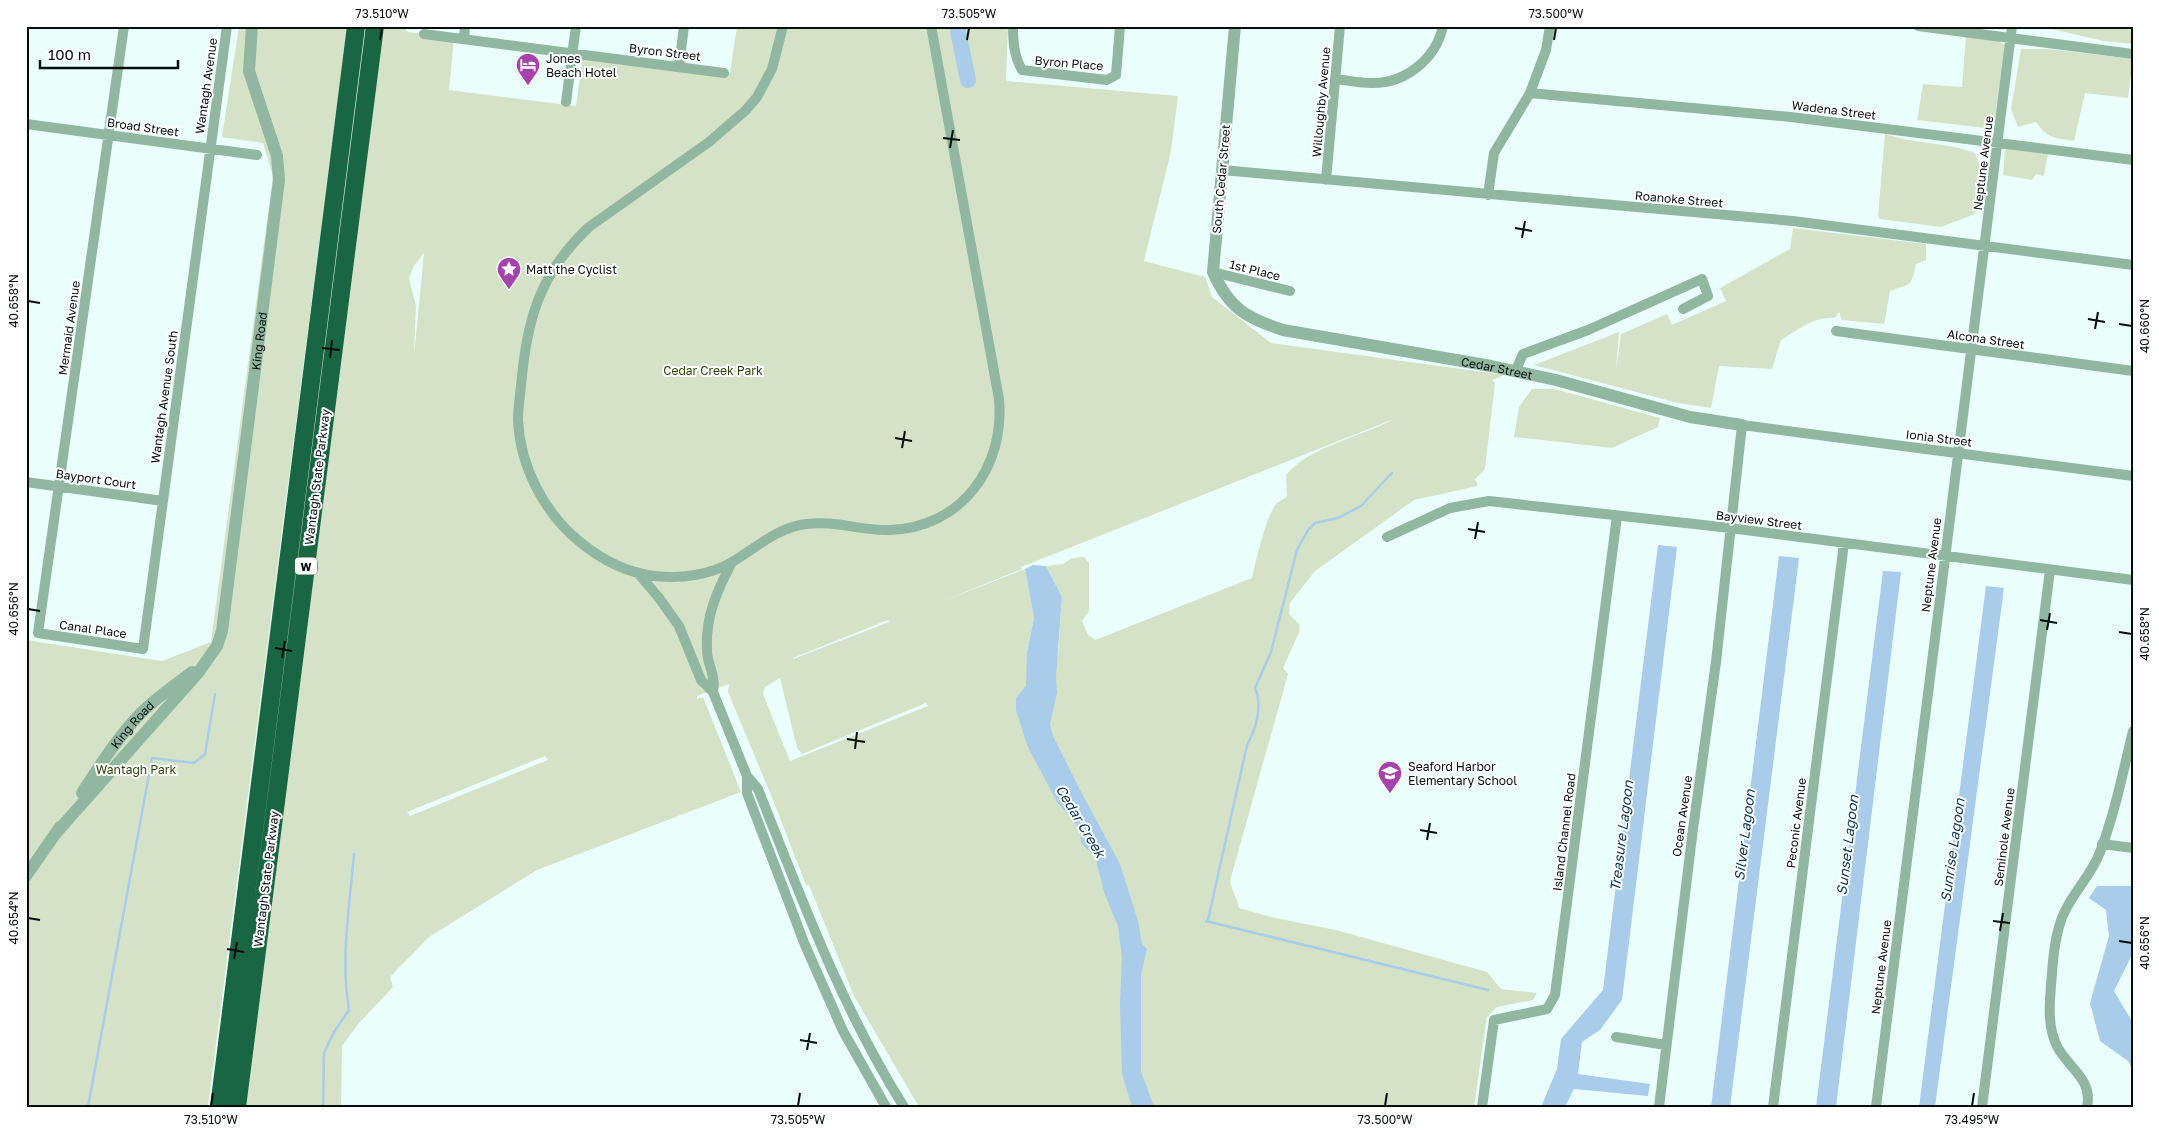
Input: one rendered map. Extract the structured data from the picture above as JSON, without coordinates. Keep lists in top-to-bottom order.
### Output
{
  "streets": {
    "highway": ["Wantagh State Parkway", "W"],
    "street": [
      "Byron Street",
      "Byron Place",
      "Wantagh Avenue",
      "Willoughby Avenue",
      "Wadena Street",
      "Broad Street",
      "Neptune Avenue",
      "South Cedar Street",
      "Roanoke Street",
      "1st Place",
      "Mermaid Avenue",
      "Alcona Street",
      "King Road",
      "Cedar Street",
      "Wantagh Avenue South",
      "Ionia Street",
      "Bayport Court",
      "Bayview Street",
      "Canal Place",
      "Ocean Avenue",
      "Peconic Avenue",
      "Island Channel Road",
      "Seminole Avenue"
    ]
  },
  "crossings": [
    ["Wantagh Avenue", "Broad Street"],
    ["Wantagh Avenue", "Wantagh Avenue South"],
    ["Willoughby Avenue", "Roanoke Street"],
    ["Wadena Street", "Neptune Avenue"],
    ["Broad Street", "Mermaid Avenue"],
    ["Broad Street", "Wantagh Avenue South"],
    ["Neptune Avenue", "Roanoke Street"],
    ["Neptune Avenue", "Alcona Street"],
    ["Neptune Avenue", "Ionia Street"],
    ["Neptune Avenue", "Bayview Street"],
    ["South Cedar Street", "Roanoke Street"],
    ["South Cedar Street", "1st Place"],
    ["South Cedar Street", "Cedar Street"],
    ["1st Place", "Cedar Street"],
    ["Mermaid Avenue", "Bayport Court"],
    ["Mermaid Avenue", "Canal Place"],
    ["Cedar Street", "Ionia Street"],
    ["Cedar Street", "Ocean Avenue"],
    ["Wantagh Avenue South", "Bayport Court"],
    ["Wantagh Avenue South", "Canal Place"],
    ["Ionia Street", "Ocean Avenue"],
    ["Bayview Street", "Ocean Avenue"],
    ["Bayview Street", "Peconic Avenue"],
    ["Bayview Street", "Island Channel Road"],
    ["Bayview Street", "Seminole Avenue"]
  ],
  "water": [
    "Cedar Creek",
    "Silver Lagoon",
    "Treasure Lagoon",
    "Sunset Lagoon",
    "Sunrise Lagoon"
  ],
  "parks": ["Cedar Creek Park", "Wantagh Park"],
  "places": {
    "hotel": ["Jones Beach Hotel"],
    "place": ["Matt the Cyclist"],
    "school or university": ["Seaford Harbor Elementary School"]
  },
  "scale_bar": "100 m",
  "coordinates": [
    "73.510°W",
    "73.505°W",
    "73.500°W",
    "40.658°N",
    "40.660°N",
    "40.656°N",
    "40.654°N",
    "73.495°W"
  ]
}
